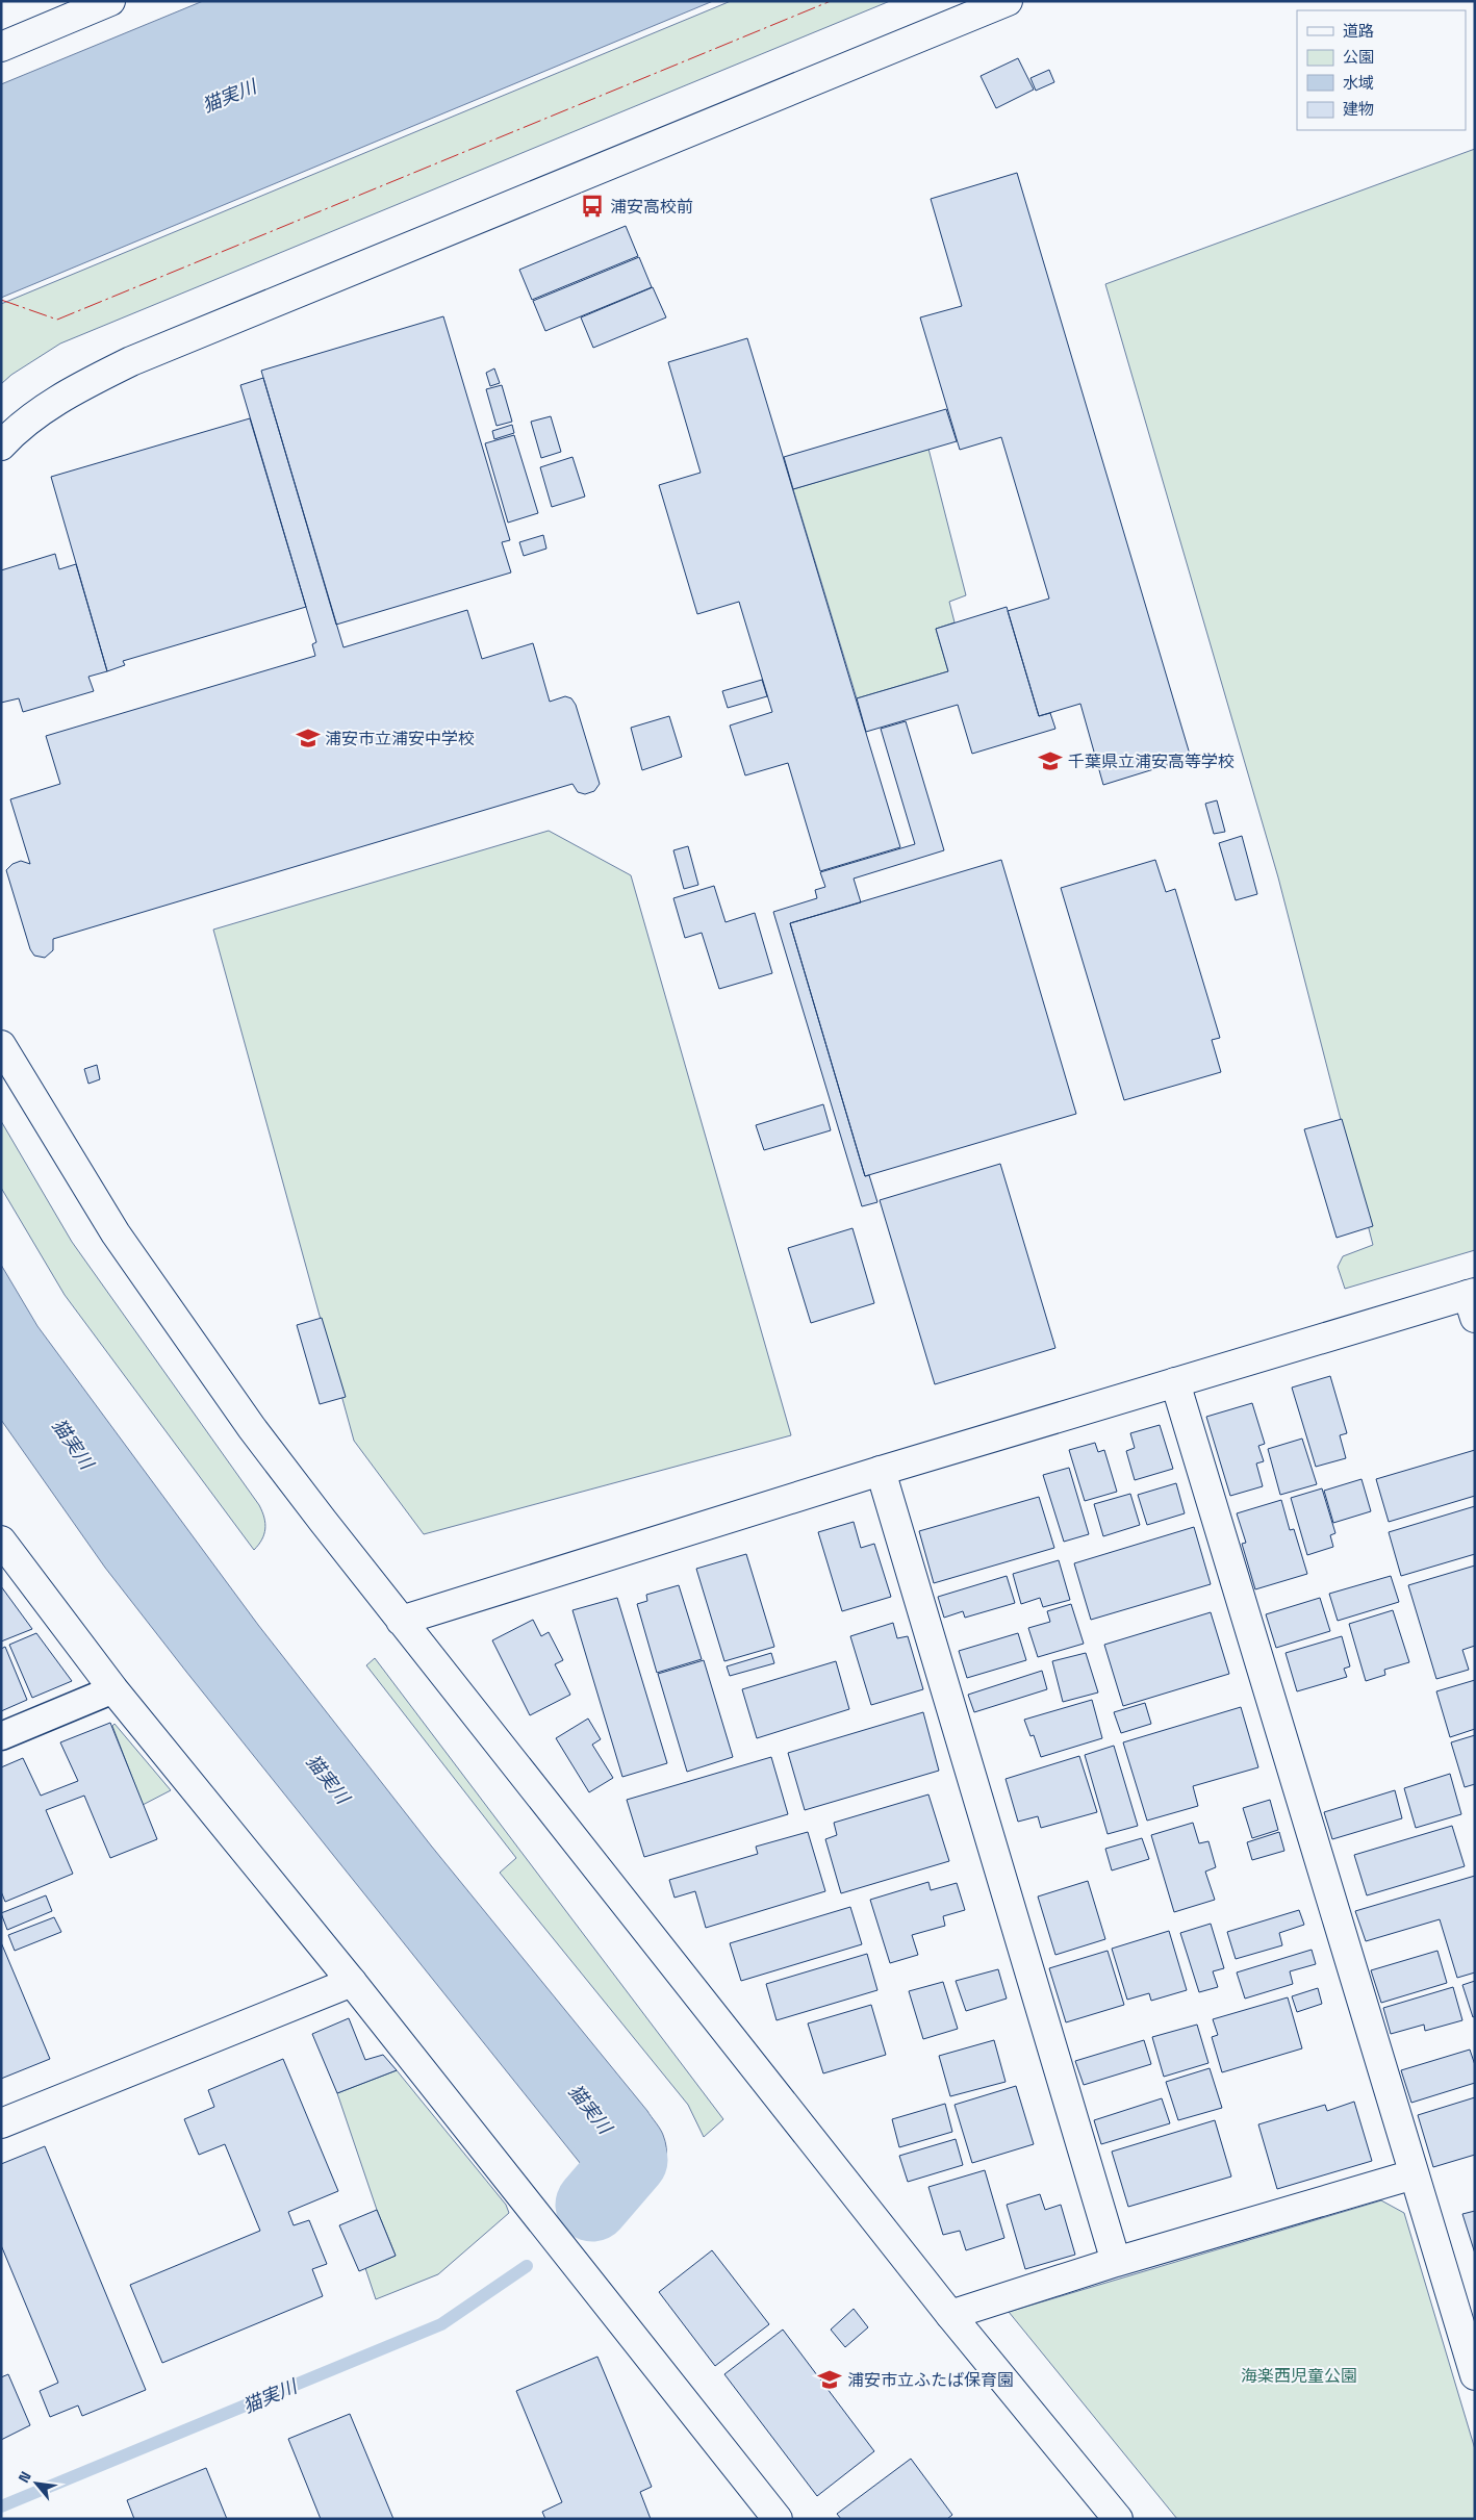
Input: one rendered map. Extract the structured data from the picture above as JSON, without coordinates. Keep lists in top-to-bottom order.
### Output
{
  "water": ["猫実川"],
  "parks": ["海楽西児童公園"],
  "places": {
    "bus stop": ["浦安高校前"],
    "school or university": ["浦安市立浦安中学校", "千葉県立浦安高等学校", "浦安市立ふたば保育園"]
  },
  "legend": [
    "道路",
    "公園",
    "水域",
    "建物"
  ],
  "north": "top left"
}
